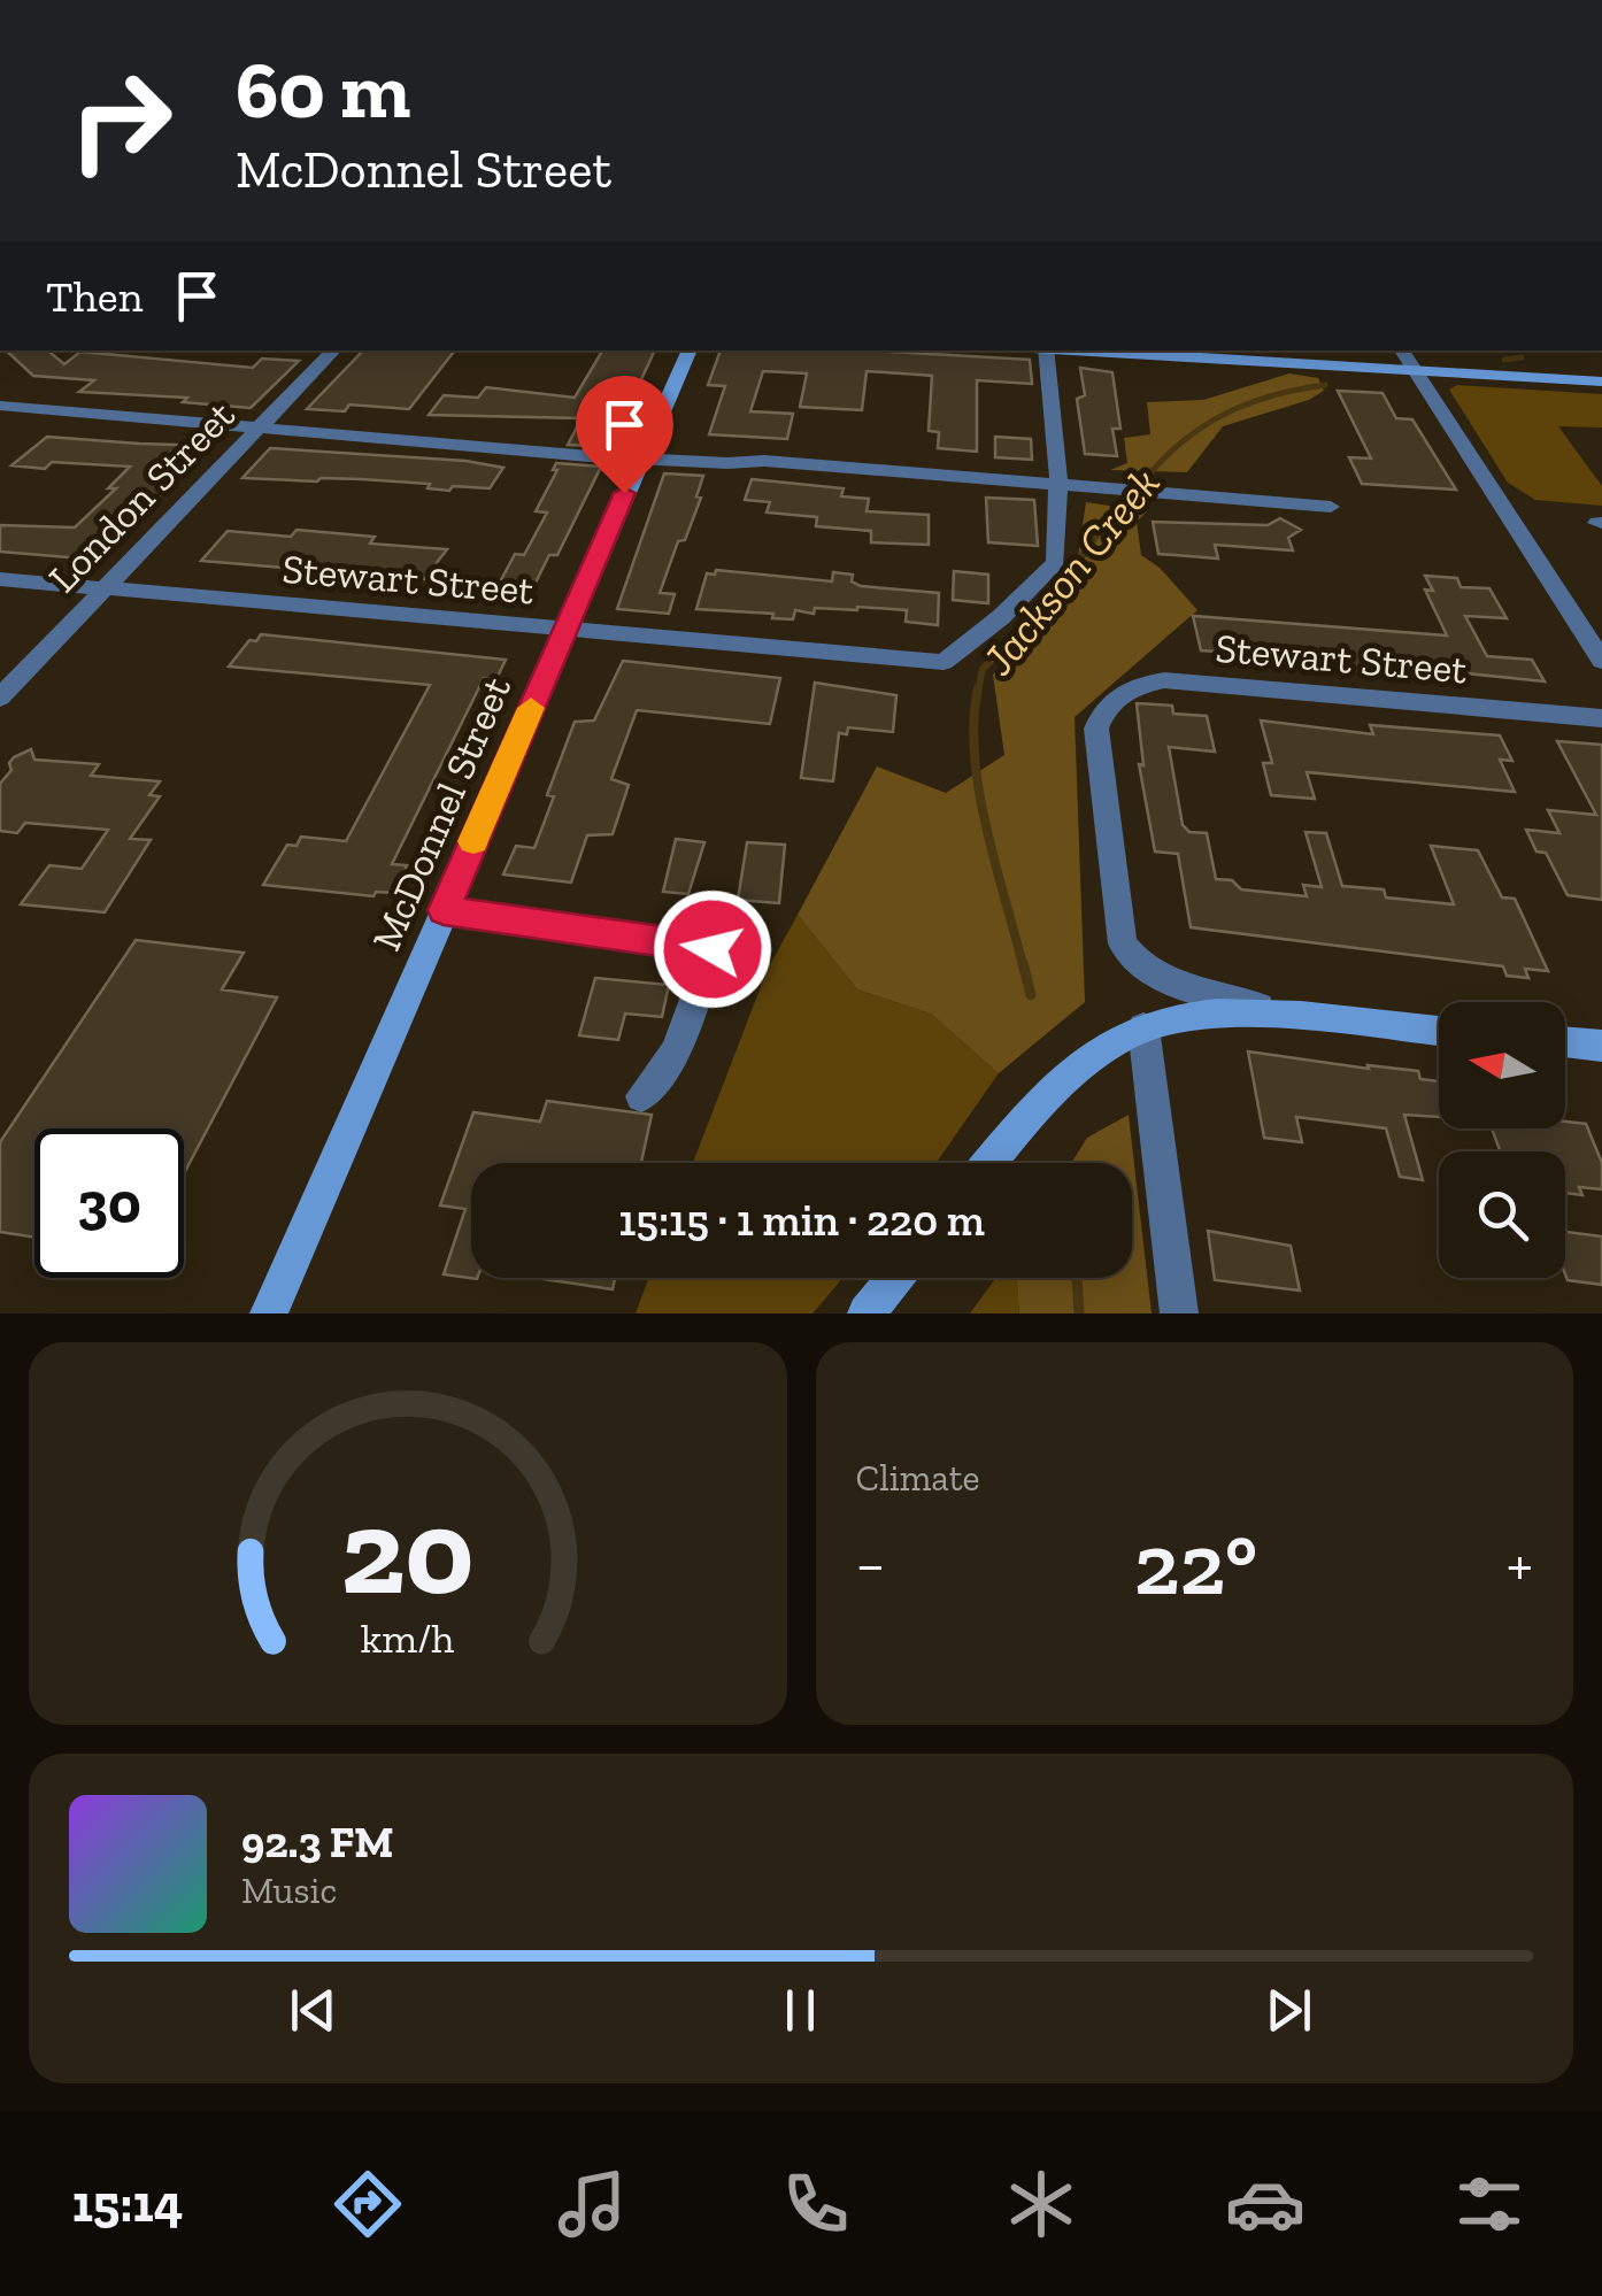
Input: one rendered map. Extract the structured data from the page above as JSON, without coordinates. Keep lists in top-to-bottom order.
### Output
{
  "streets": {
    "street": ["London Street", "Stewart Street", "McDonnel Street"]
  },
  "crossings": [
    ["London Street", "Stewart Street"],
    ["Stewart Street", "McDonnel Street"]
  ],
  "water": ["Jackson Creek"],
  "north": "left",
  "page": {
    "turn": ["60 m", "McDonnel Street"],
    "then": "Then",
    "limit": "30",
    "trip": "15:15 · 1 min · 220 m",
    "tile": "Climate",
    "heat": ["−", "22°", "+"],
    "song": ["92.3 FM", "Music"],
    "tabs": "15:14",
    "gauge": ["20", "km/h"]
  }
}
